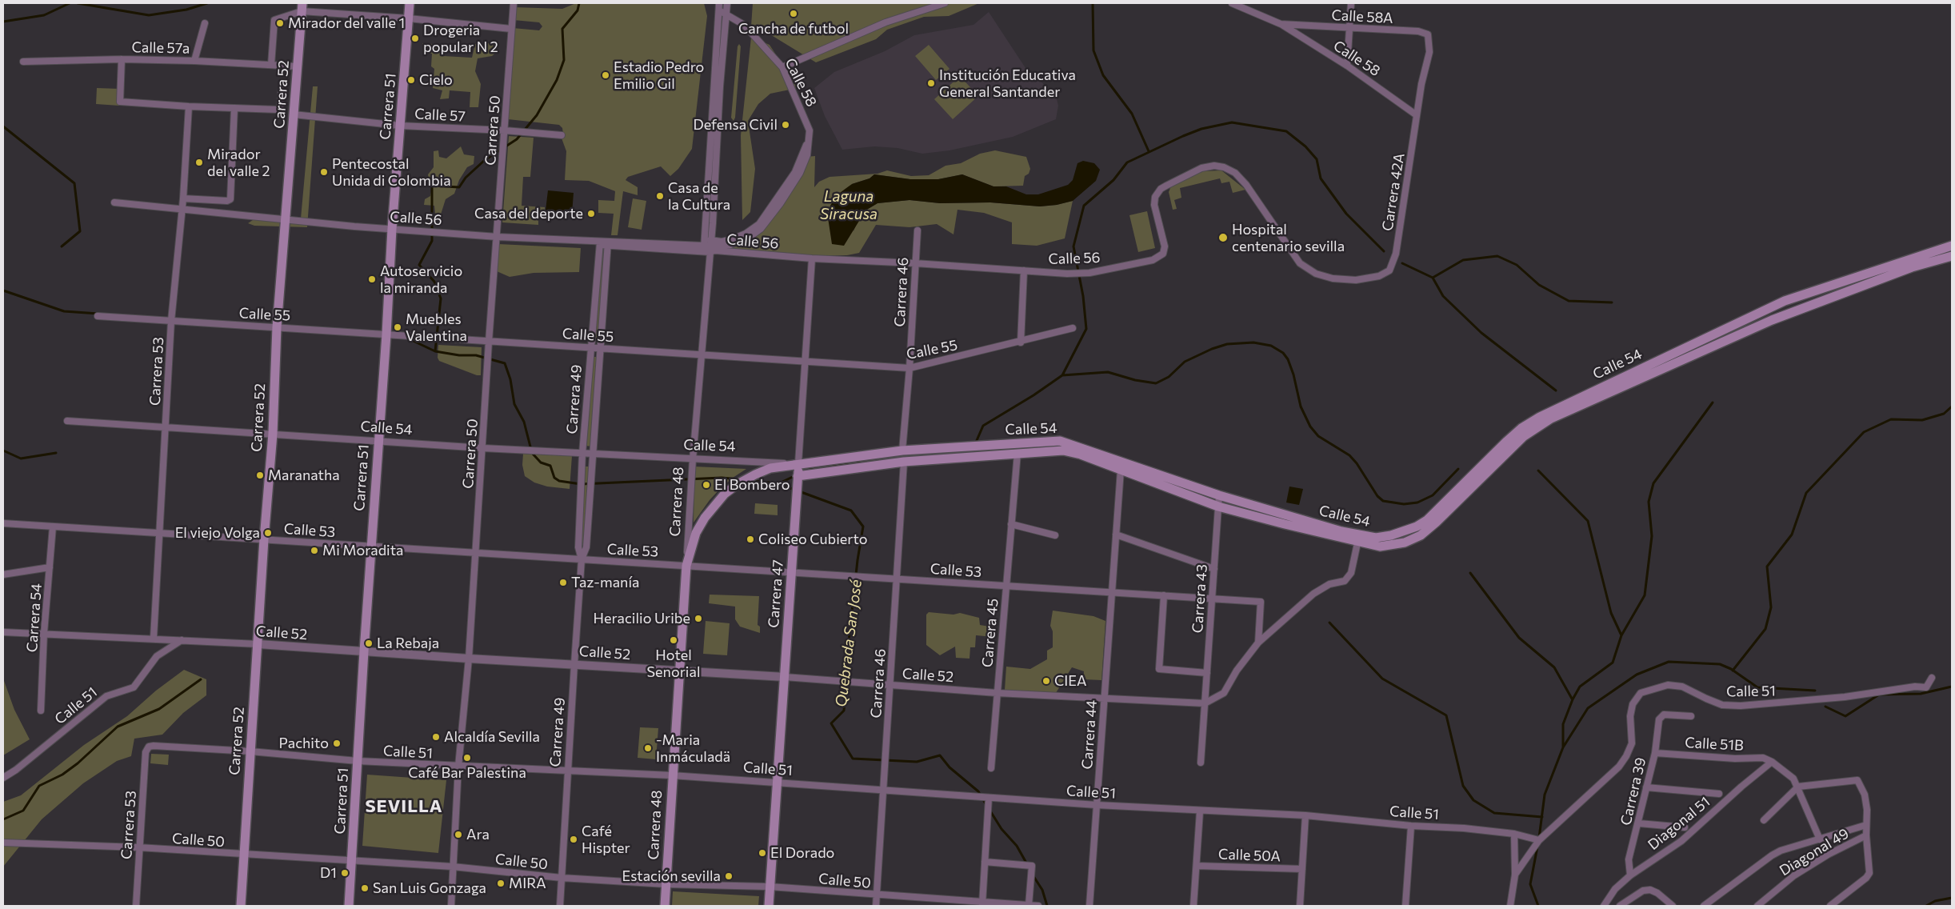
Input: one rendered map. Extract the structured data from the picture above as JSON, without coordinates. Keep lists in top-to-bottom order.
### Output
{
  "streets": {
    "main road": [
      "Carrera 52",
      "Carrera 51",
      "Calle 54",
      "Carrera 48",
      "Carrera 47"
    ],
    "street": [
      "Calle 58A",
      "Calle 57a",
      "Calle 58",
      "Calle 57",
      "Carrera 50",
      "Carrera 42A",
      "Calle 56",
      "Carrera 46",
      "Calle 55",
      "Carrera 53",
      "Carrera 49",
      "Calle 53",
      "Carrera 43",
      "Carrera 54",
      "Calle 52",
      "Carrera 45",
      "Calle 51",
      "Carrera 44",
      "Calle 51B",
      "Carrera 39",
      "Diagonal 51",
      "Calle 50",
      "Diagonal 49",
      "Calle 50A"
    ]
  },
  "crossings": [
    ["Calle 58A", "Calle 58"],
    ["Calle 58A", "Carrera 42A"],
    ["Calle 57a", "Carrera 52"],
    ["Calle 58", "Carrera 42A"],
    ["Calle 58", "Calle 56"],
    ["Calle 58", "Carrera 48"],
    ["Carrera 52", "Calle 57"],
    ["Carrera 52", "Calle 56"],
    ["Carrera 52", "Calle 55"],
    ["Carrera 52", "Calle 54"],
    ["Carrera 52", "Calle 53"],
    ["Carrera 52", "Calle 52"],
    ["Carrera 52", "Calle 51"],
    ["Carrera 52", "Calle 50"],
    ["Carrera 51", "Calle 57"],
    ["Carrera 51", "Calle 56"],
    ["Carrera 51", "Calle 55"],
    ["Carrera 51", "Calle 54"],
    ["Carrera 51", "Calle 53"],
    ["Carrera 51", "Calle 52"],
    ["Carrera 51", "Calle 51"],
    ["Carrera 51", "Calle 50"],
    ["Calle 57", "Carrera 50"],
    ["Carrera 50", "Calle 56"],
    ["Carrera 50", "Calle 55"],
    ["Carrera 50", "Calle 54"],
    ["Carrera 50", "Calle 53"],
    ["Carrera 50", "Calle 52"],
    ["Carrera 50", "Calle 51"],
    ["Carrera 50", "Calle 50"],
    ["Carrera 42A", "Calle 56"],
    ["Calle 56", "Carrera 46"],
    ["Calle 56", "Carrera 53"],
    ["Calle 56", "Carrera 49"],
    ["Calle 56", "Carrera 48"],
    ["Calle 56", "Carrera 47"],
    ["Carrera 46", "Calle 55"],
    ["Carrera 46", "Calle 54"],
    ["Carrera 46", "Calle 53"],
    ["Carrera 46", "Calle 52"],
    ["Carrera 46", "Calle 51"],
    ["Carrera 46", "Calle 50"],
    ["Calle 55", "Carrera 53"],
    ["Calle 55", "Carrera 49"],
    ["Calle 55", "Carrera 48"],
    ["Calle 55", "Carrera 47"],
    ["Calle 54", "Carrera 53"],
    ["Calle 54", "Carrera 49"],
    ["Calle 54", "Carrera 48"],
    ["Calle 54", "Carrera 47"],
    ["Calle 54", "Carrera 43"],
    ["Calle 54", "Carrera 45"],
    ["Calle 54", "Carrera 44"],
    ["Carrera 53", "Calle 53"],
    ["Carrera 53", "Calle 52"],
    ["Carrera 53", "Calle 51"],
    ["Carrera 53", "Calle 50"],
    ["Carrera 49", "Calle 53"],
    ["Carrera 49", "Calle 52"],
    ["Carrera 49", "Calle 51"],
    ["Carrera 49", "Calle 50"],
    ["Carrera 48", "Calle 53"],
    ["Carrera 48", "Calle 52"],
    ["Carrera 48", "Calle 51"],
    ["Carrera 48", "Calle 50"],
    ["Calle 53", "Carrera 47"],
    ["Calle 53", "Carrera 43"],
    ["Calle 53", "Carrera 54"],
    ["Calle 53", "Carrera 45"],
    ["Calle 53", "Carrera 44"],
    ["Carrera 47", "Calle 52"],
    ["Carrera 47", "Calle 51"],
    ["Carrera 47", "Calle 50"],
    ["Carrera 43", "Calle 52"],
    ["Carrera 54", "Calle 52"],
    ["Calle 52", "Carrera 45"],
    ["Calle 52", "Calle 51"],
    ["Calle 52", "Carrera 44"],
    ["Calle 51", "Carrera 44"],
    ["Calle 51B", "Carrera 39"],
    ["Calle 51B", "Diagonal 51"],
    ["Carrera 39", "Diagonal 51"]
  ],
  "districts": ["SEVILLA"],
  "water": ["Laguna Siracusa", "Quebrada San José"],
  "places": [
    "Cancha de futbol",
    "Mirador del valle 1",
    "Drogeria popular N 2",
    "Estadio Pedro Emilio Gil",
    "Cielo",
    "Institución Educativa General Santander",
    "Defensa Civil",
    "Mirador del valle 2",
    "Pentecostal Unida di Colombia",
    "Casa de la Cultura",
    "Casa del deporte",
    "Hospital centenario sevilla",
    "Autoservicio la miranda",
    "Muebles Valentina",
    "Maranatha",
    "El Bombero",
    "El viejo Volga",
    "Coliseo Cubierto",
    "Mi Moradita",
    "Taz-manía",
    "Heracilio Uribe",
    "Hotel Senorial",
    "La Rebaja",
    "CIEA",
    "Alcaldía Sevilla",
    "Pachito",
    "-Maria Inmáculadä",
    "Café Bar Palestina",
    "Ara",
    "Café Hispter",
    "El Dorado",
    "D1",
    "Estación sevilla",
    "MIRA",
    "San Luis Gonzaga"
  ]
}
